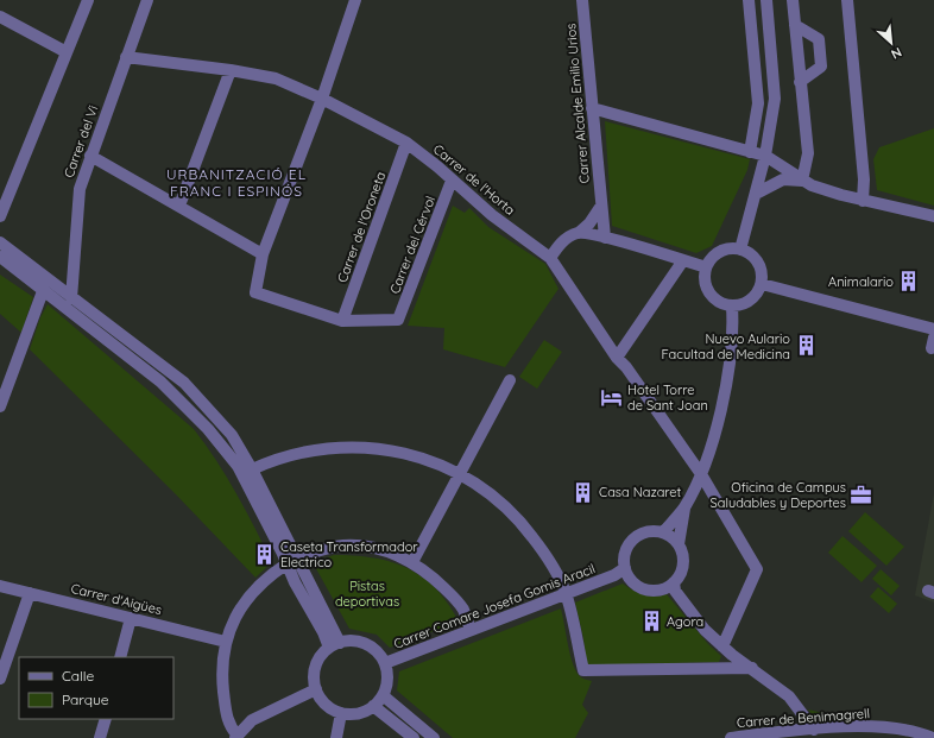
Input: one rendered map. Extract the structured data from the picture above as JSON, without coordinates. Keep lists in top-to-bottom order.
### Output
{
  "streets": {
    "street": [
      "Carrer Alcalde Emilio Urios",
      "Carrer del Vi",
      "Carrer de l'Horta",
      "Carrer de l'Oroneta",
      "Carrer del Cérvol",
      "Carrer d'Aigües",
      "Carrer Comare Josefa Gomis Aracil",
      "Carrer de Benimagrell"
    ]
  },
  "crossings": [
    ["Carrer del Vi", "Carrer de l'Horta"],
    ["Carrer de l'Horta", "Carrer de l'Oroneta"],
    ["Carrer de l'Horta", "Carrer del Cérvol"],
    ["Carrer de l'Oroneta", "Carrer del Cérvol"]
  ],
  "districts": ["URBANITZACIÓ EL FRANC I ESPINÓS"],
  "parks": ["Pistas deportivas"],
  "places": {
    "building": [
      "Animalario",
      "Nuevo Aulario Facultad de Medicina",
      "Casa Nazaret",
      "Caseta Transformador Electrico",
      "Agora"
    ],
    "hotel": ["Hotel Torre de Sant Joan"],
    "office": ["Oficina de Campus Saludables y Deportes"]
  },
  "legend": ["Calle", "Parque"],
  "north": "bottom right"
}
